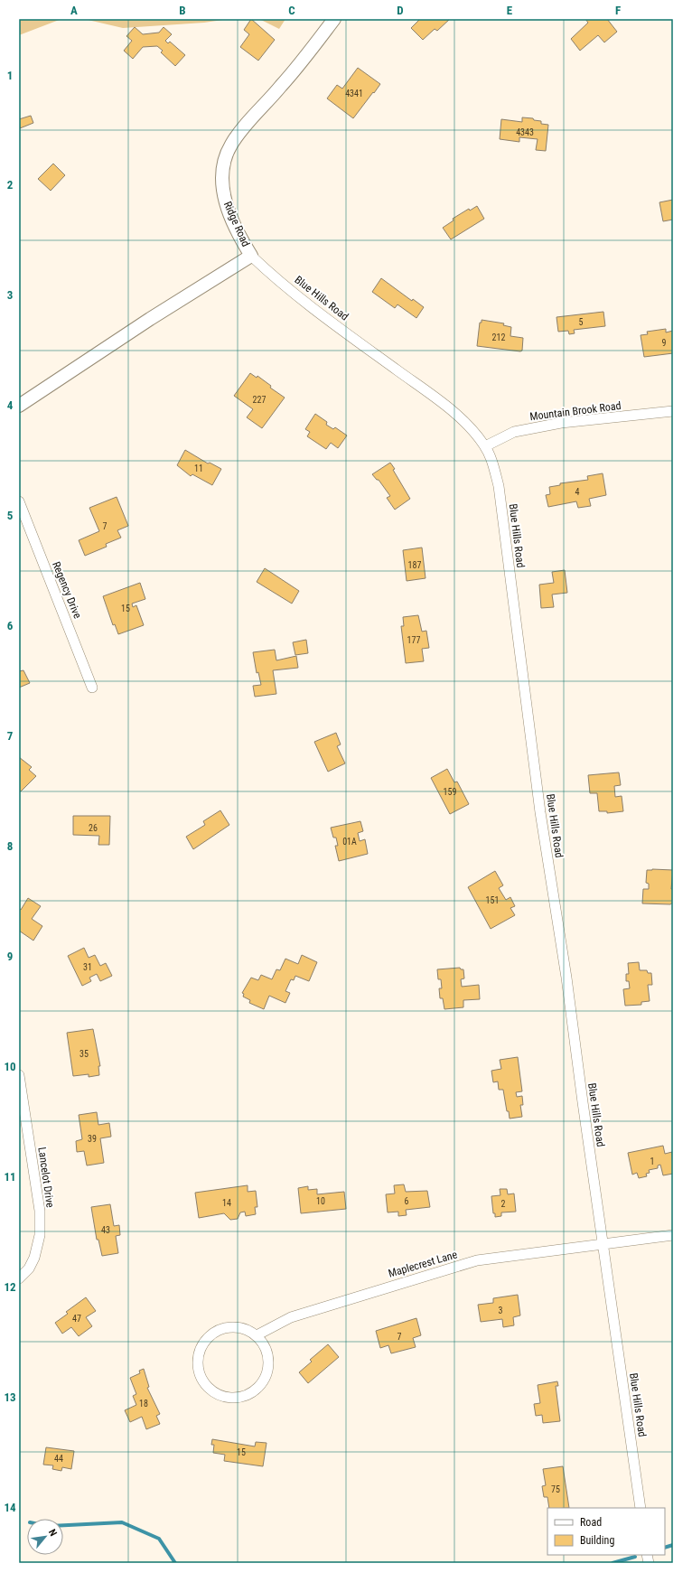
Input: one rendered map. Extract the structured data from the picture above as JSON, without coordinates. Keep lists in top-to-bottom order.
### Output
{
  "streets": {
    "street": [
      "Ridge Road",
      "Blue Hills Road",
      "Mountain Brook Road",
      "Regency Drive",
      "Lancelot Drive",
      "Maplecrest Lane"
    ]
  },
  "crossings": [
    ["Ridge Road", "Blue Hills Road"],
    ["Blue Hills Road", "Mountain Brook Road"],
    ["Blue Hills Road", "Maplecrest Lane"]
  ],
  "house_numbers": [
    "4341",
    "4343",
    "5",
    "212",
    "9",
    "227",
    "11",
    "4",
    "7",
    "187",
    "15",
    "177",
    "159",
    "26",
    "01A",
    "151",
    "31",
    "35",
    "39",
    "1",
    "10",
    "6",
    "14",
    "2",
    "43",
    "3",
    "47",
    "7",
    "18",
    "15",
    "44",
    "75"
  ],
  "legend": ["Road", "Building"],
  "north": "top right",
  "grid": {
    "columns": [
      "A",
      "B",
      "C",
      "D",
      "E",
      "F"
    ],
    "rows": [
      "1",
      "2",
      "3",
      "4",
      "5",
      "6",
      "7",
      "8",
      "9",
      "10",
      "11",
      "12",
      "13",
      "14"
    ]
  }
}
